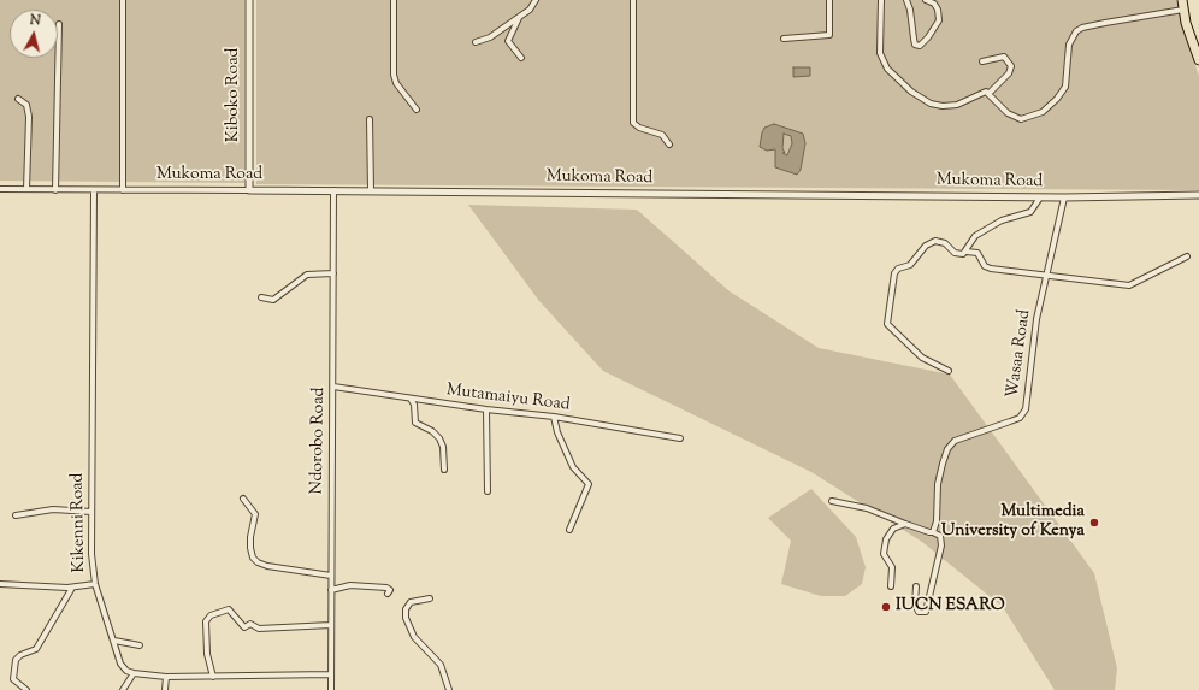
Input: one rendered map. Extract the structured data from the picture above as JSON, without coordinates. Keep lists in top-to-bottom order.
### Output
{
  "streets": {
    "street": [
      "Kiboko Road",
      "Mukoma Road",
      "Wasaa Road",
      "Mutamaiyu Road",
      "Ndorobo Road",
      "Kikenni Road"
    ]
  },
  "crossings": [
    ["Kiboko Road", "Mukoma Road"],
    ["Mukoma Road", "Wasaa Road"],
    ["Mukoma Road", "Ndorobo Road"],
    ["Mukoma Road", "Kikenni Road"],
    ["Mutamaiyu Road", "Ndorobo Road"]
  ],
  "places": ["Multimedia University of Kenya", "IUCN ESARO"],
  "north": "top"
}
